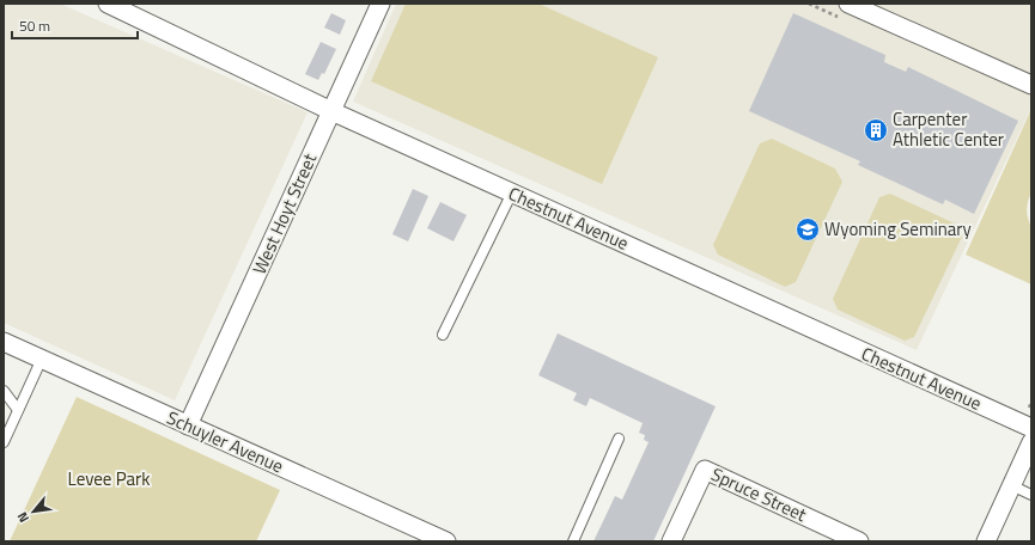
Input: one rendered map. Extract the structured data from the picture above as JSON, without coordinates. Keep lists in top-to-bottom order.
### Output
{
  "streets": {
    "street": [
      "West Hoyt Street",
      "Chestnut Avenue",
      "Schuyler Avenue",
      "Spruce Street"
    ]
  },
  "crossings": [
    ["West Hoyt Street", "Chestnut Avenue"],
    ["West Hoyt Street", "Schuyler Avenue"]
  ],
  "parks": ["Levee Park"],
  "places": {
    "building": ["Carpenter Athletic Center"],
    "school or university": ["Wyoming Seminary"]
  },
  "scale_bar": "50 m",
  "north": "bottom left"
}
